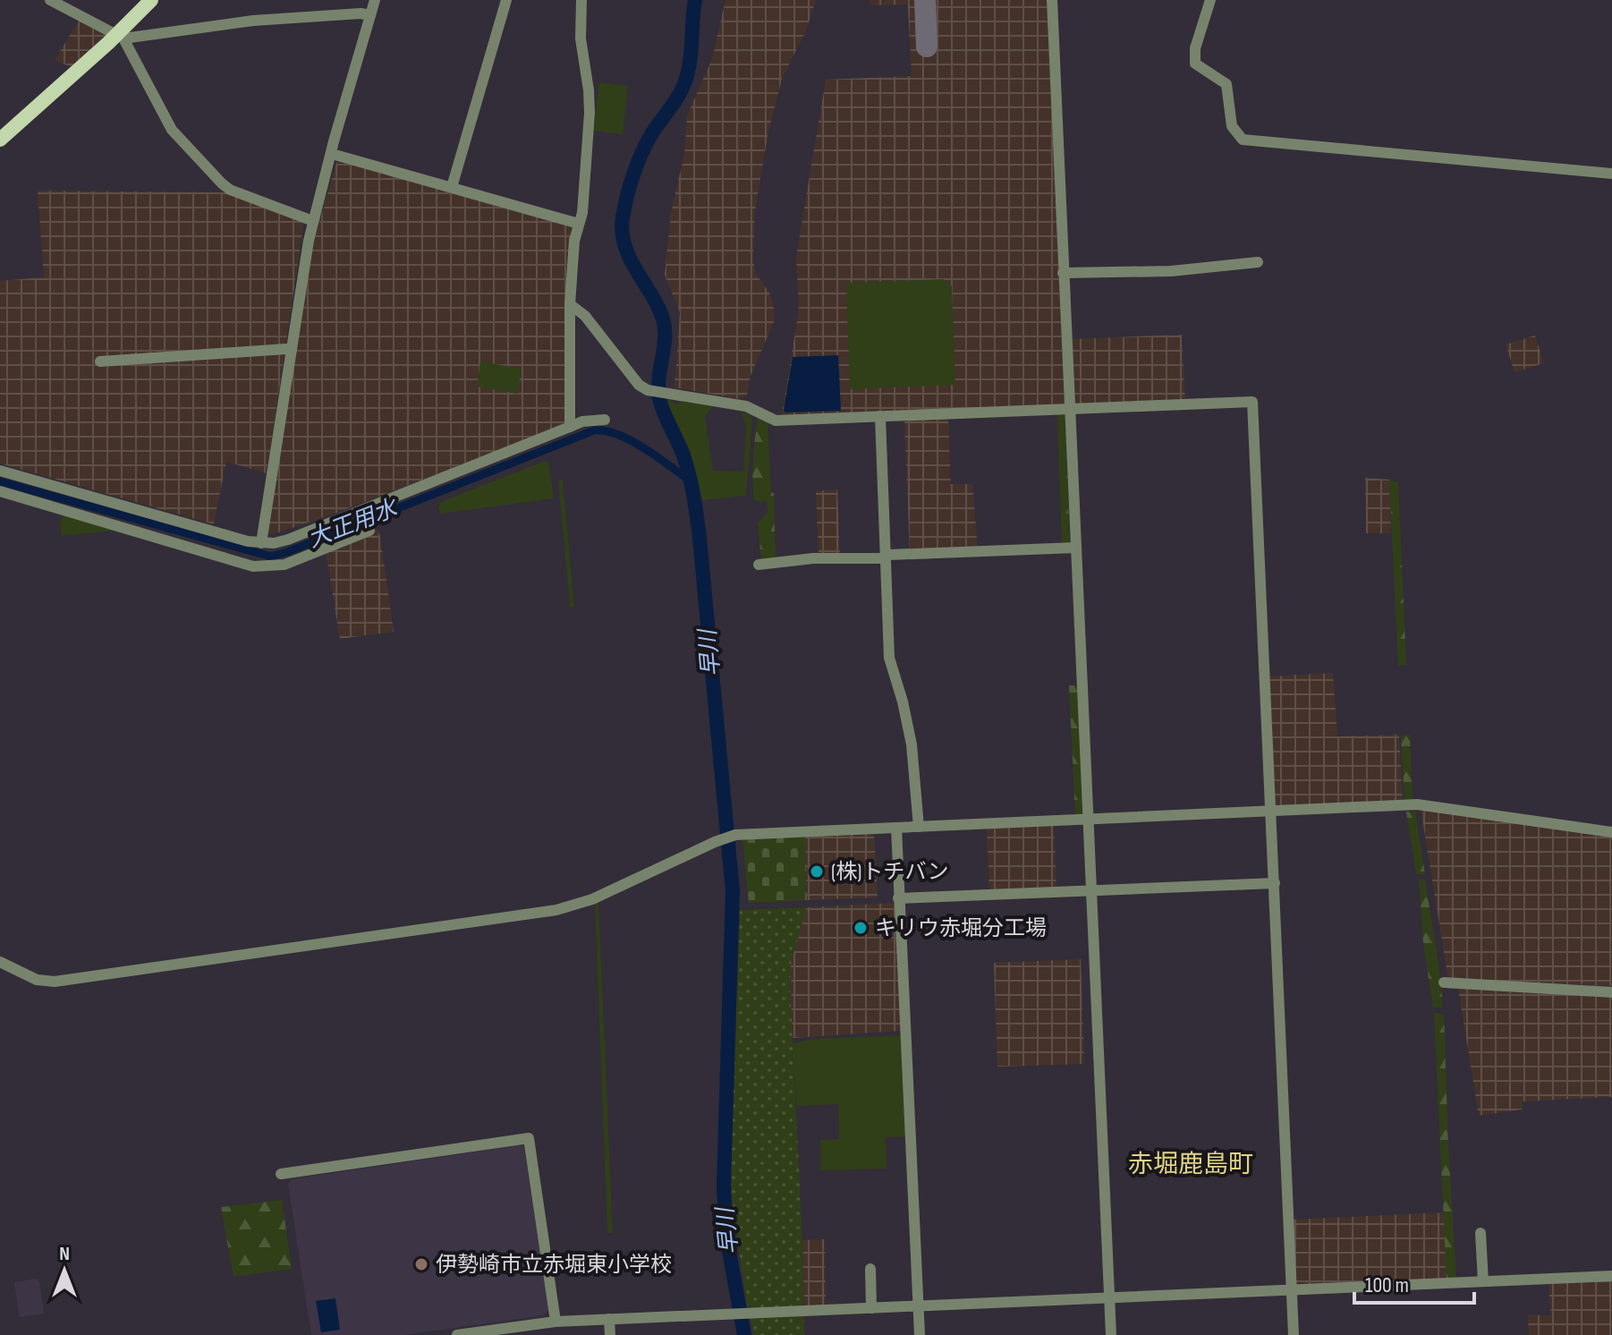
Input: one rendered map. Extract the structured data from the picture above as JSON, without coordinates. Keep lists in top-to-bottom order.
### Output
{
  "districts": ["赤堀鹿島町"],
  "water": ["大正用水", "早川"],
  "places": ["(株)トチバン", "キリウ赤堀分工場", "伊勢崎市立赤堀東小学校"],
  "scale_bar": "100 m",
  "north": "top"
}
